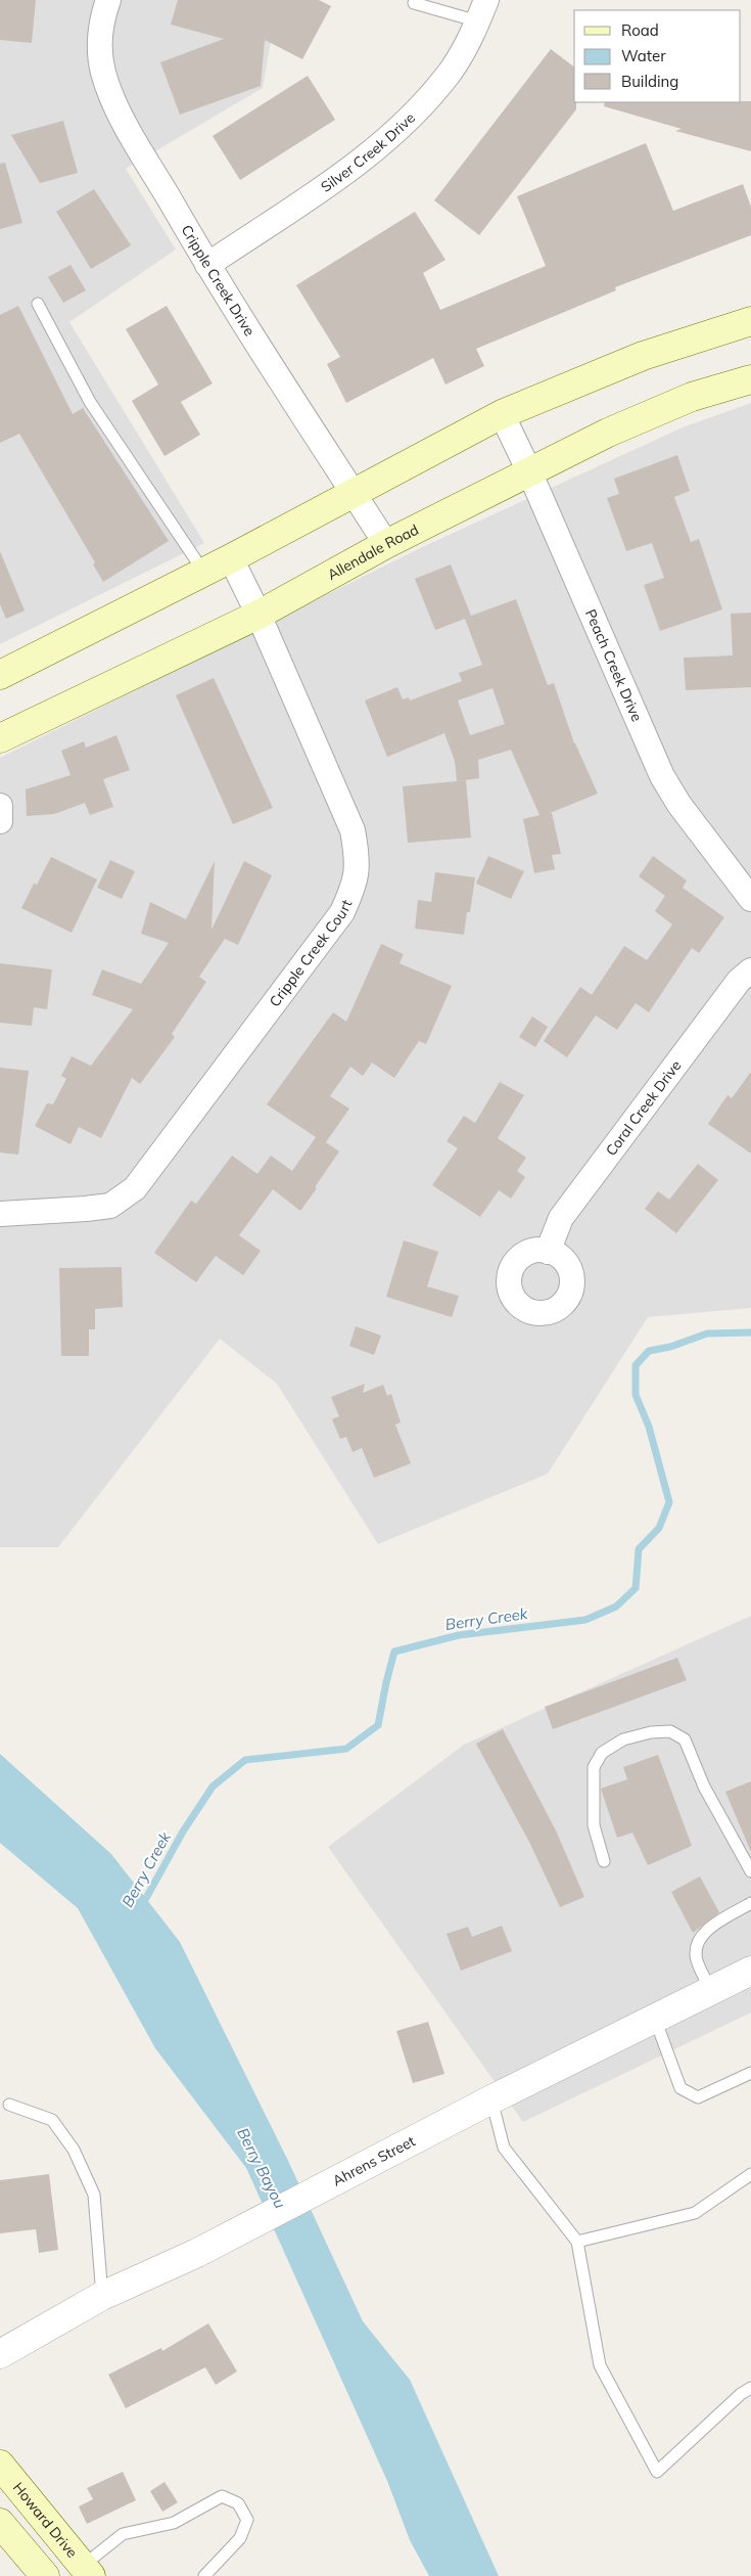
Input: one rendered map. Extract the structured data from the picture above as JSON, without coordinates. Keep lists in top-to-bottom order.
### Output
{
  "streets": {
    "main road": ["Allendale Road", "Howard Drive"],
    "street": [
      "Silver Creek Drive",
      "Cripple Creek Drive",
      "Peach Creek Drive",
      "Cripple Creek Court",
      "Coral Creek Drive",
      "Ahrens Street"
    ]
  },
  "crossings": [
    ["Silver Creek Drive", "Cripple Creek Drive"],
    ["Cripple Creek Drive", "Allendale Road"],
    ["Allendale Road", "Peach Creek Drive"],
    ["Allendale Road", "Cripple Creek Court"]
  ],
  "water": ["Berry Creek", "Berry Bayou"],
  "legend": ["Road", "Water", "Building"]
}
